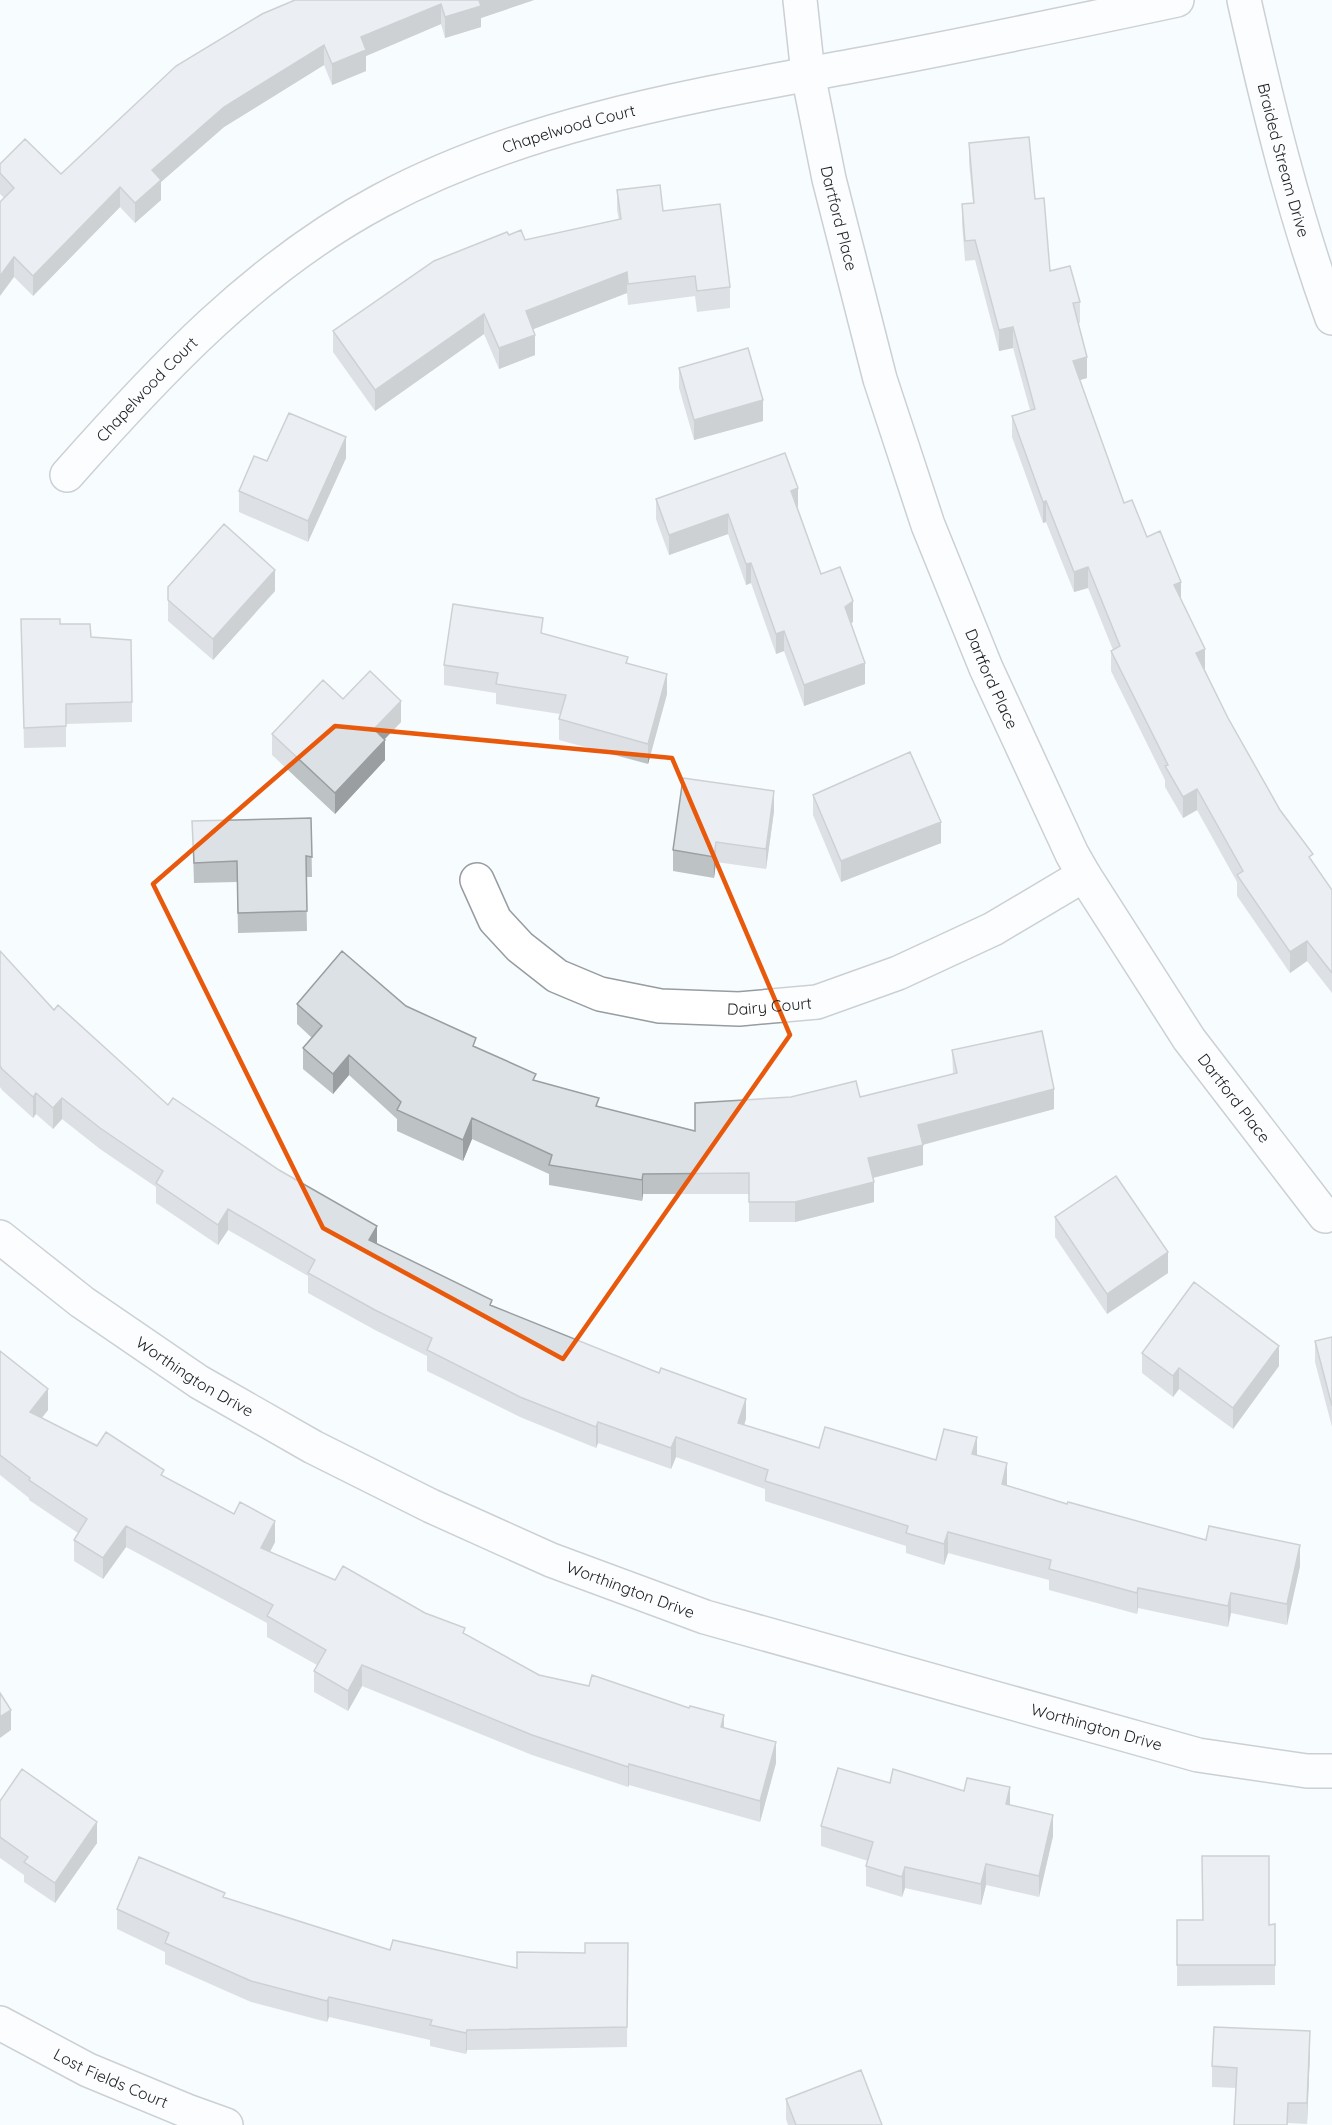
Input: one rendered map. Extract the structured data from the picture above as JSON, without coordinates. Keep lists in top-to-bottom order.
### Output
{
  "streets": {
    "street": [
      "Chapelwood Court",
      "Braided Stream Drive",
      "Dartford Place",
      "Dairy Court",
      "Worthington Drive",
      "Lost Fields Court"
    ]
  },
  "crossings": [
    ["Chapelwood Court", "Dartford Place"],
    ["Dartford Place", "Dairy Court"]
  ]
}
